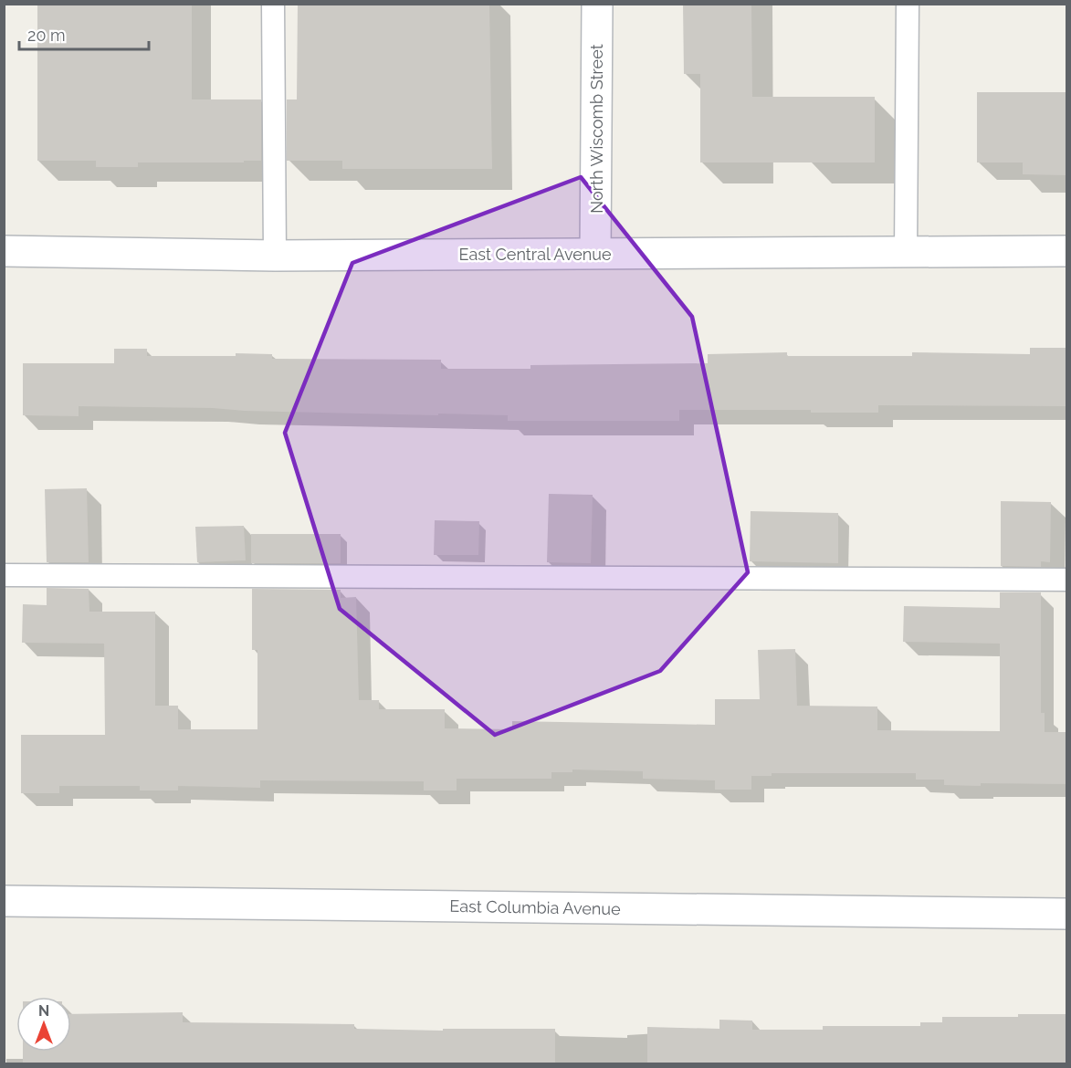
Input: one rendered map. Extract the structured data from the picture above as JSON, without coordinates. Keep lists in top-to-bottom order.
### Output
{
  "streets": {
    "street": ["North Wiscomb Street", "East Central Avenue", "East Columbia Avenue"]
  },
  "crossings": [
    ["North Wiscomb Street", "East Central Avenue"]
  ],
  "scale_bar": "20 m",
  "north": "top"
}
